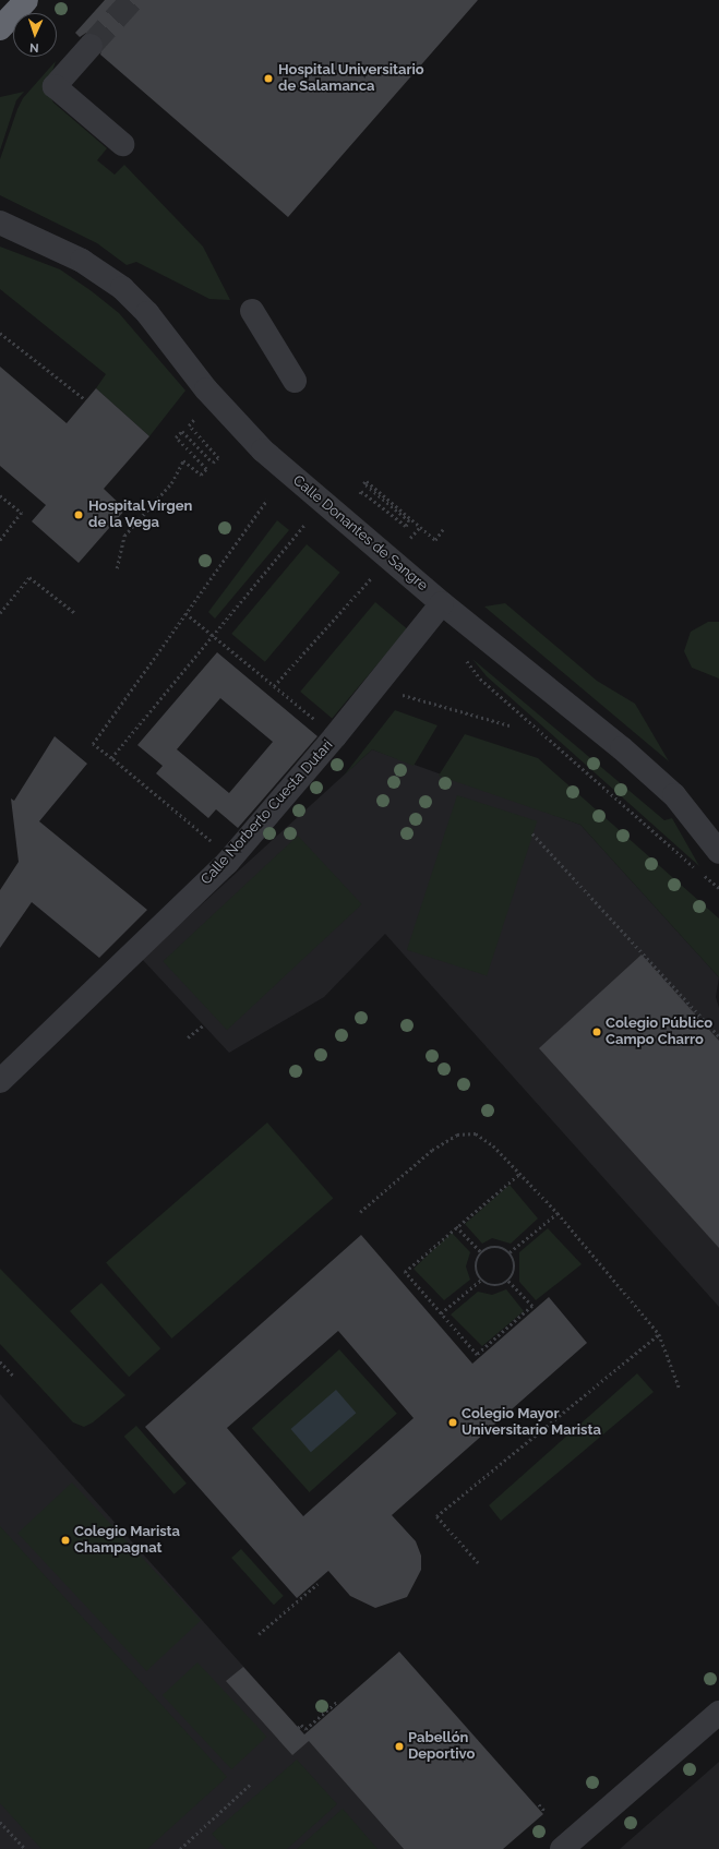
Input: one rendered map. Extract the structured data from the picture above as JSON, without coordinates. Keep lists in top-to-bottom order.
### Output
{
  "streets": {
    "street": ["Calle Donantes de Sangre", "Calle Norberto Cuesta Dutari"]
  },
  "crossings": [
    ["Calle Donantes de Sangre", "Calle Norberto Cuesta Dutari"]
  ],
  "places": [
    "Hospital Universitario de Salamanca",
    "Hospital Virgen de la Vega",
    "Colegio Público Campo Charro",
    "Colegio Mayor Universitario Marista",
    "Colegio Marista Champagnat",
    "Pabellón Deportivo"
  ],
  "north": "bottom"
}
